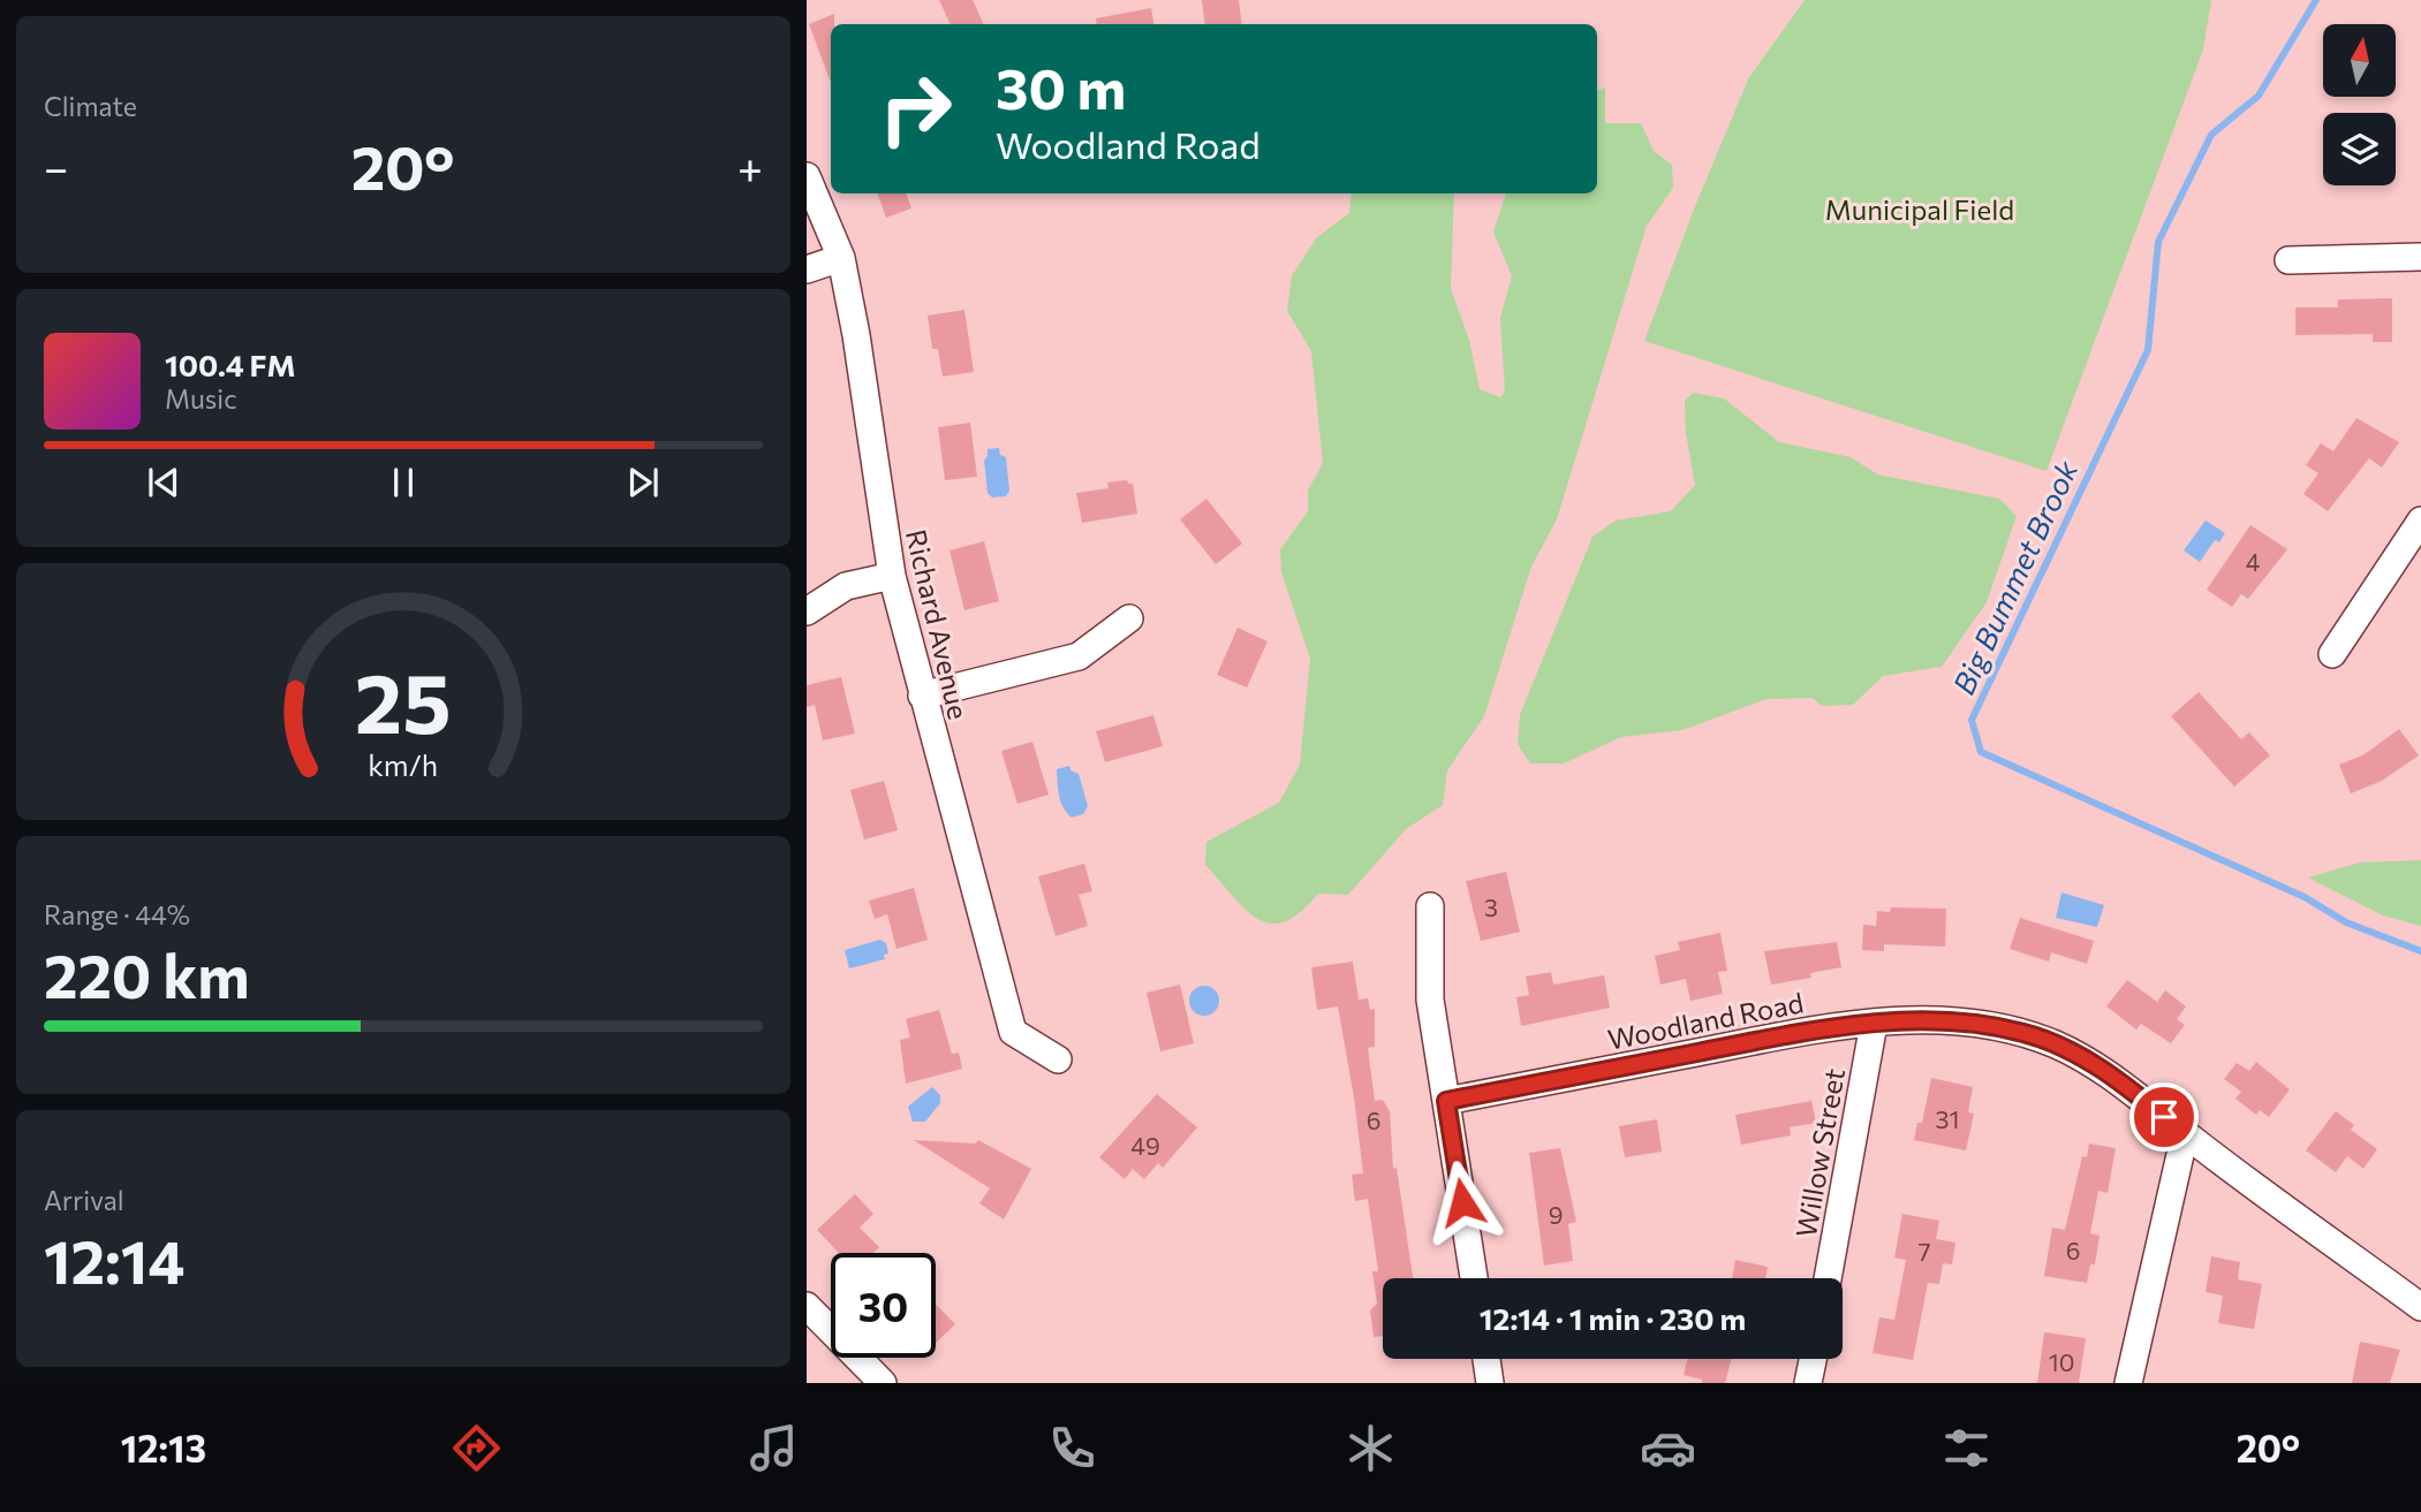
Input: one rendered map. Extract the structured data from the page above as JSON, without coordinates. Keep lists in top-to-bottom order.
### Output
{
  "streets": {
    "street": ["Richard Avenue", "Woodland Road", "Willow Street"]
  },
  "crossings": [
    ["Woodland Road", "Willow Street"]
  ],
  "water": ["Big Bummet Brook"],
  "parks": ["Municipal Field"],
  "house_numbers": [
    "4",
    "3",
    "31",
    "6",
    "49",
    "9",
    "6",
    "7",
    "10"
  ],
  "north": "top",
  "page": {
    "tile": [
      "Climate",
      ["Range · 44%", "220 km"],
      ["Arrival", "12:14"]
    ],
    "turn": ["30 m", "Woodland Road"],
    "heat": ["−", "20°", "+"],
    "song": ["100.4 FM", "Music"],
    "limit": "30",
    "trip": "12:14 · 1 min · 230 m",
    "tabs": ["12:13", "20°"],
    "gauge": ["25", "km/h"]
  }
}
